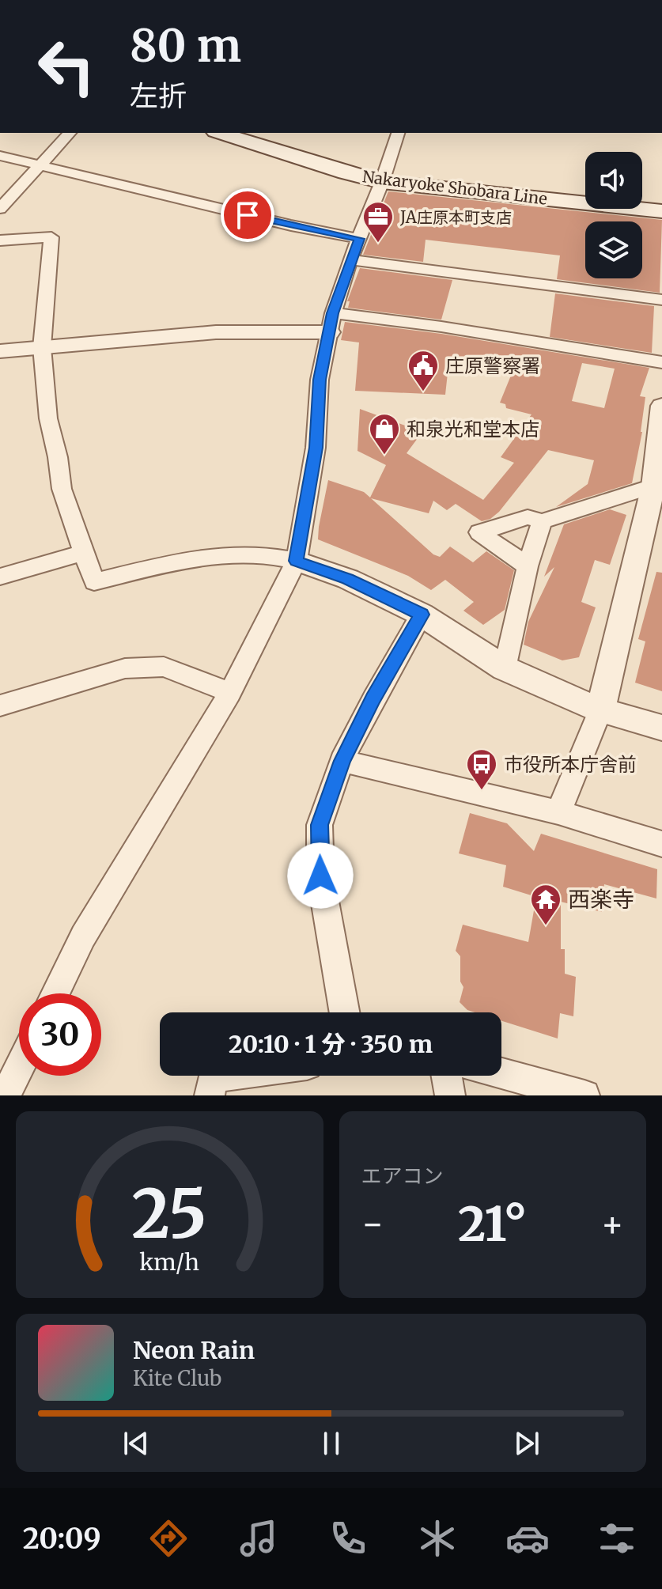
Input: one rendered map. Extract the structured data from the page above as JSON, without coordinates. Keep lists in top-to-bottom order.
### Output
{
  "streets": {
    "main road": ["Nakaryoke Shobara Line"]
  },
  "places": {
    "office": ["JA庄原本町支店"],
    "public building": ["庄原警察署"],
    "shop": ["和泉光和堂本店"],
    "bus stop": ["市役所本庁舎前"],
    "temple": ["西楽寺"]
  },
  "page": {
    "turn": ["80 m", "左折"],
    "limit": "30",
    "trip": "20:10 · 1 分 · 350 m",
    "tile": "エアコン",
    "heat": ["−", "21°", "+"],
    "song": ["Neon Rain", "Kite Club"],
    "tabs": "20:09",
    "gauge": ["25", "km/h"]
  }
}
